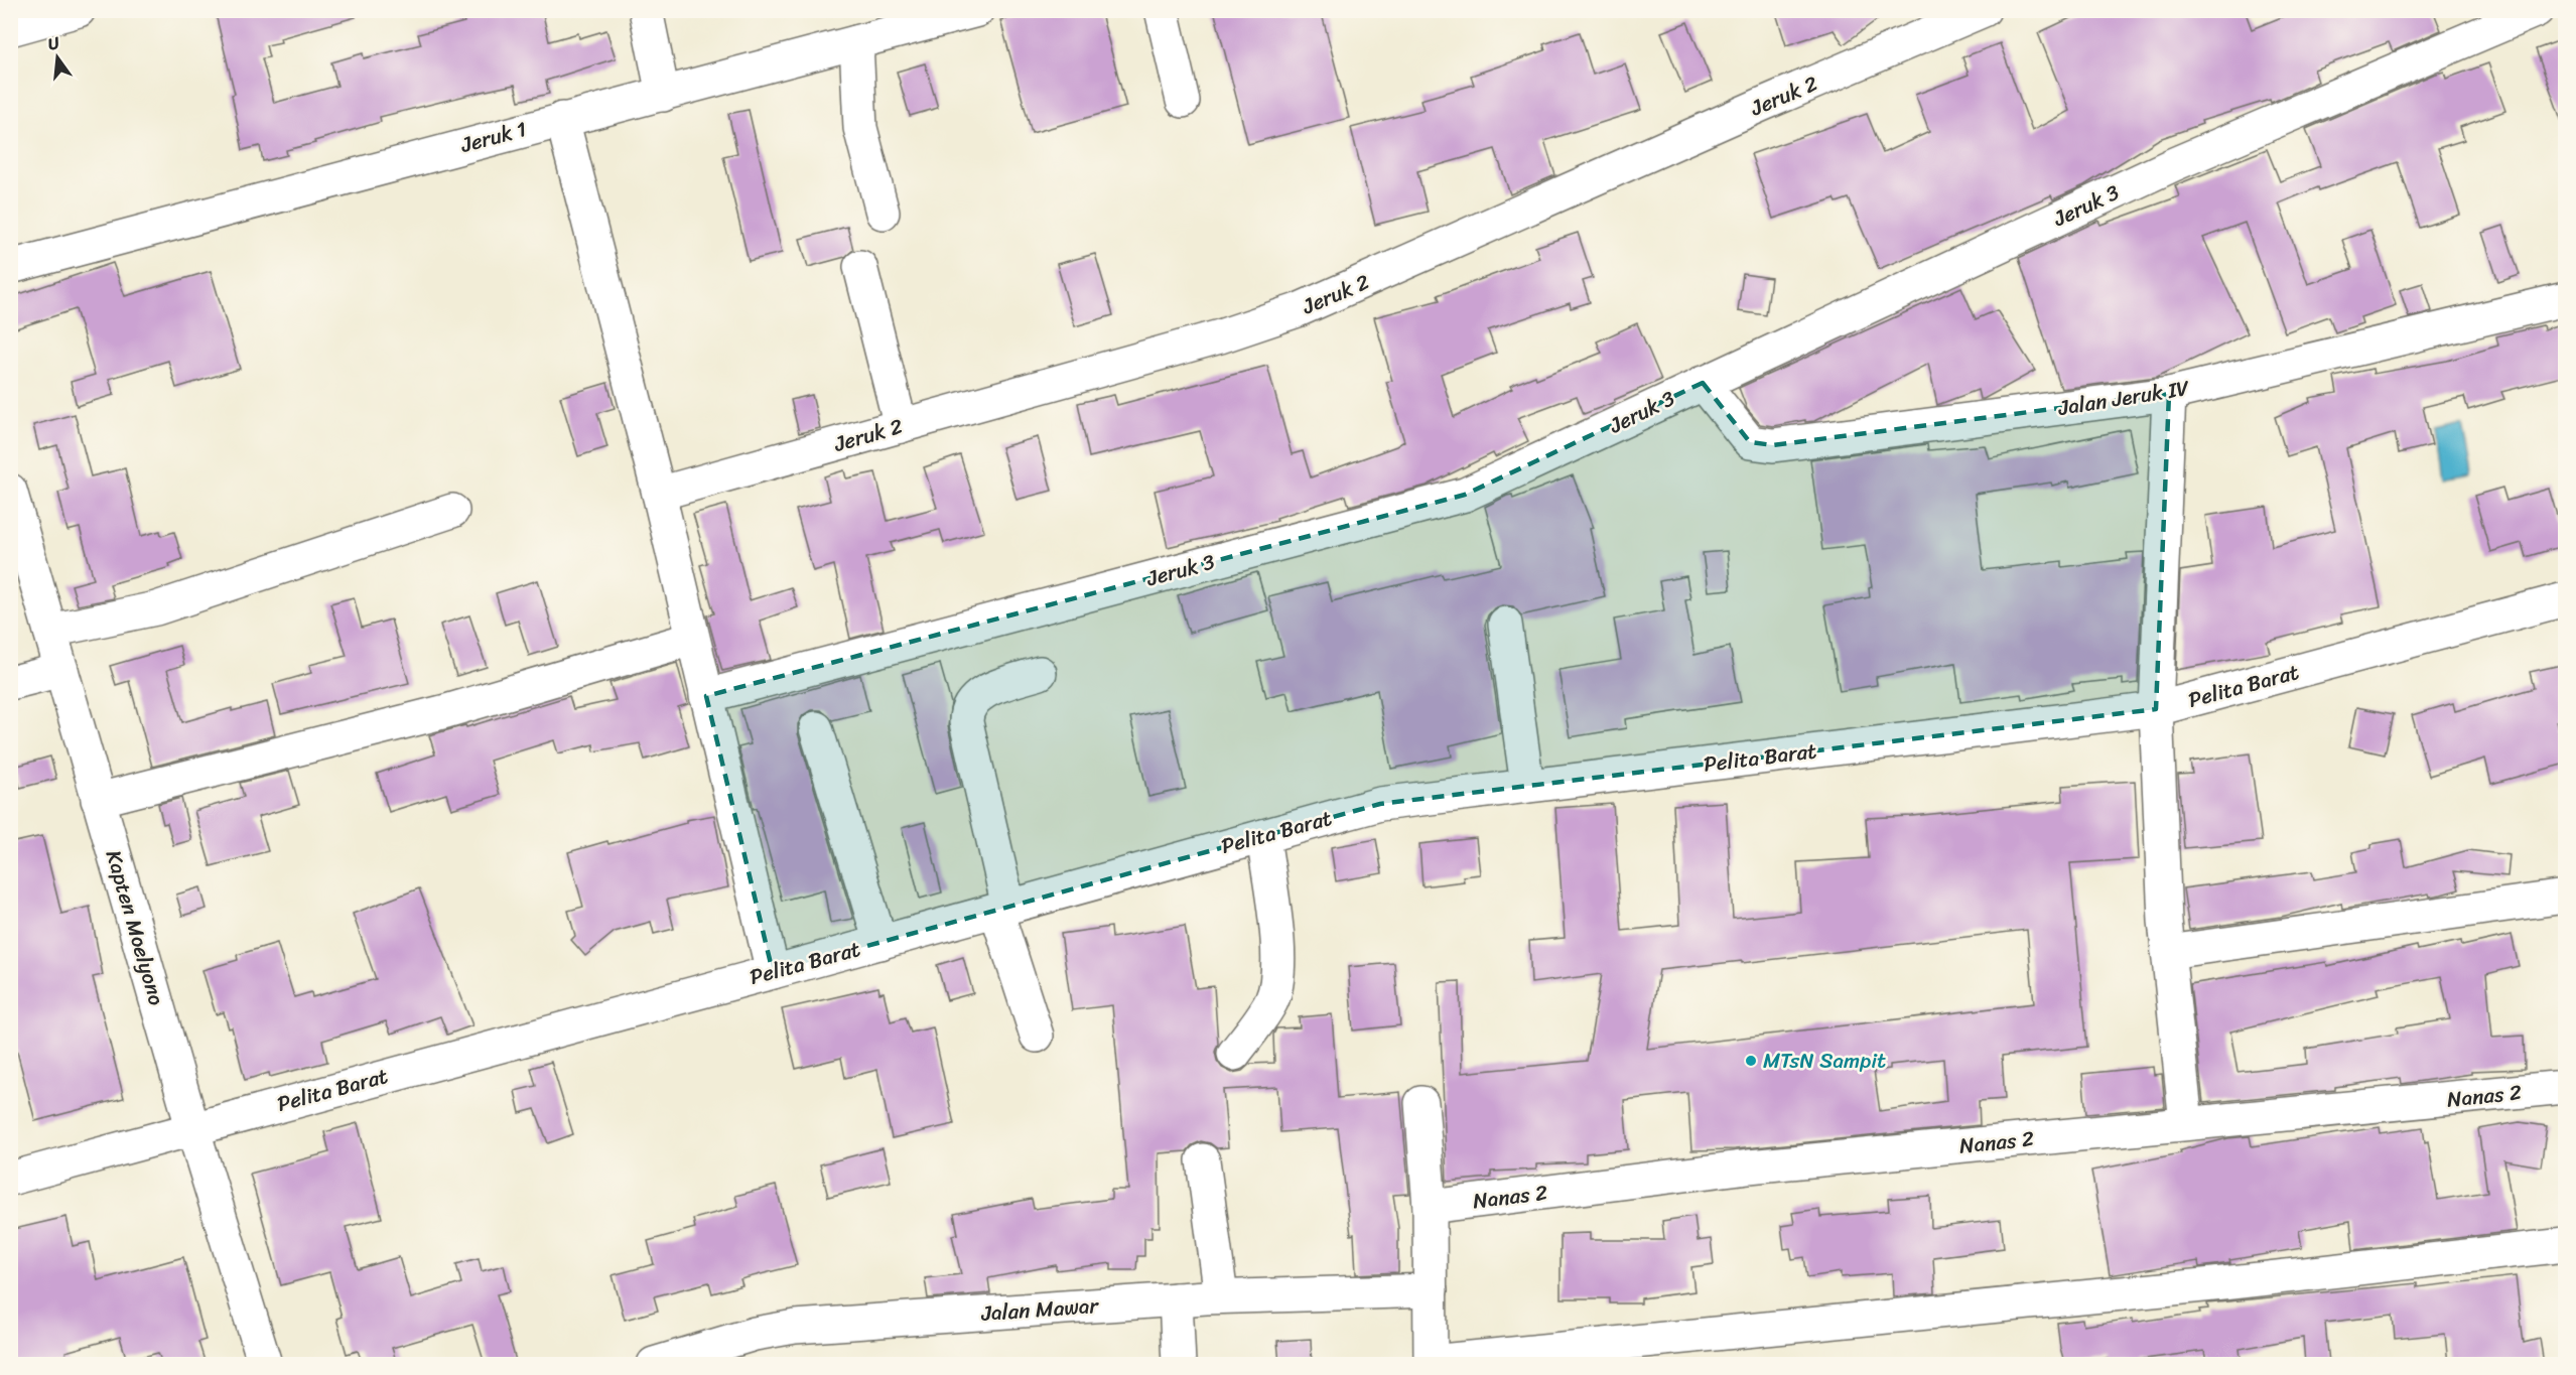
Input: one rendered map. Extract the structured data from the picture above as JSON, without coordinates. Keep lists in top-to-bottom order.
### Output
{
  "streets": {
    "street": [
      "Jeruk 2",
      "Jeruk 1",
      "Jeruk 3",
      "Jalan Jeruk IV",
      "Pelita Barat",
      "Kapten Moelyono",
      "Nanas 2",
      "Jalan Mawar"
    ]
  },
  "crossings": [
    ["Jeruk 3", "Jalan Jeruk IV"],
    ["Pelita Barat", "Kapten Moelyono"]
  ],
  "places": ["MTsN Sampit"],
  "north": "top"
}
